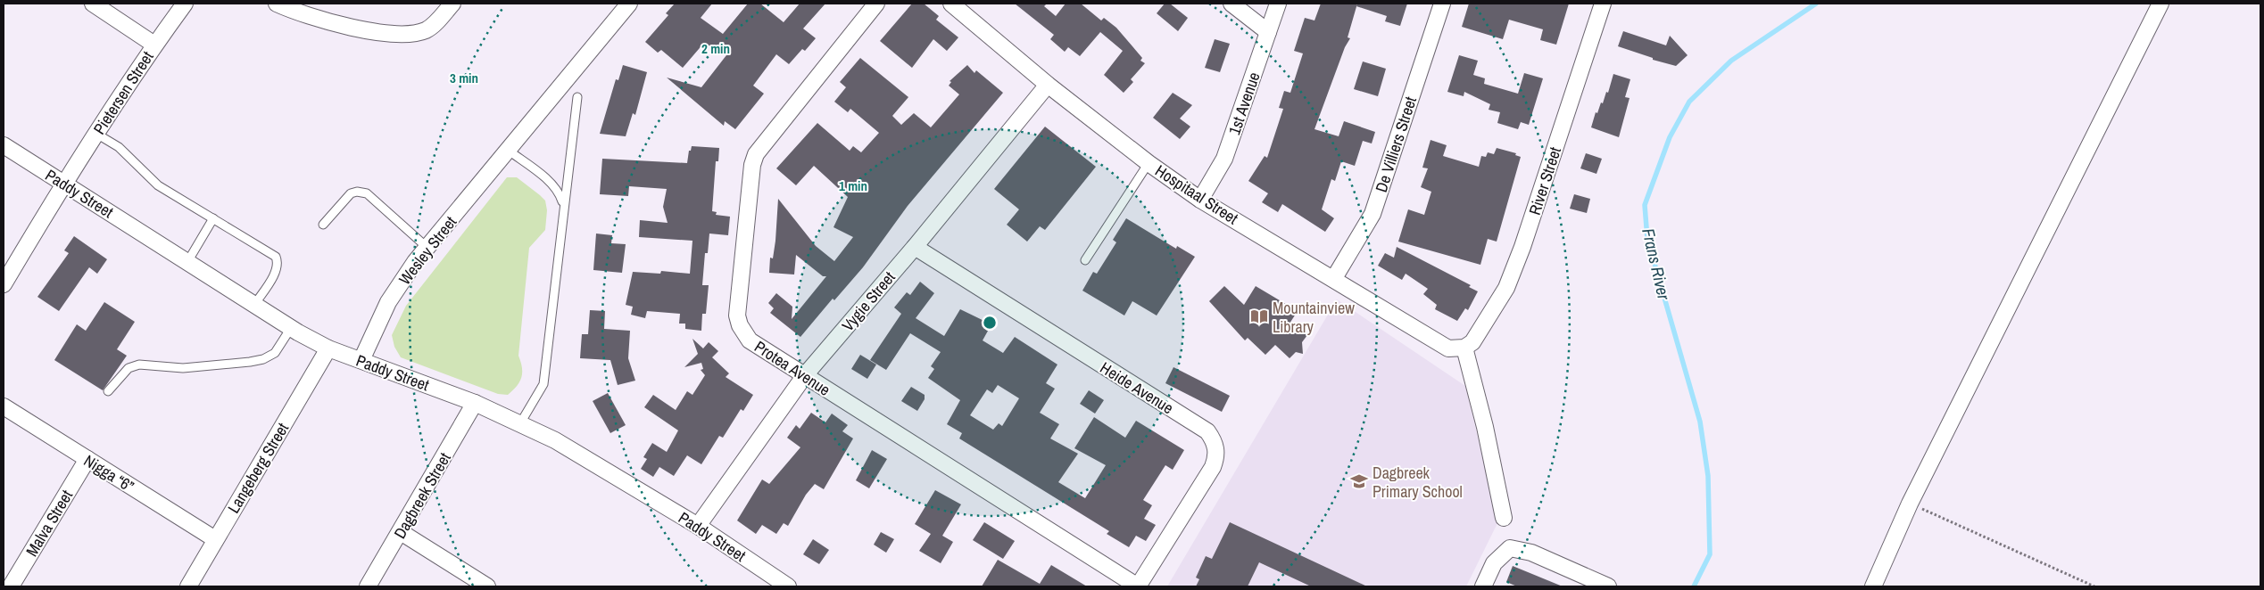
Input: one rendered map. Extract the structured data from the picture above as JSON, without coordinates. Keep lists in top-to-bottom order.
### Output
{
  "streets": {
    "street": [
      "Pietersen Street",
      "1st Avenue",
      "De Villiers Street",
      "River Street",
      "Paddy Street",
      "Hospitaal Street",
      "Wesley Street",
      "Vygie Street",
      "Protea Avenue",
      "Heide Avenue",
      "Langeberg Street",
      "Nigga “6”",
      "Dagbreek Street",
      "Malva Street"
    ]
  },
  "crossings": [
    ["Pietersen Street", "Paddy Street"],
    ["1st Avenue", "Hospitaal Street"],
    ["De Villiers Street", "Hospitaal Street"],
    ["River Street", "Hospitaal Street"],
    ["Paddy Street", "Wesley Street"],
    ["Paddy Street", "Vygie Street"],
    ["Paddy Street", "Langeberg Street"],
    ["Paddy Street", "Dagbreek Street"],
    ["Hospitaal Street", "Vygie Street"],
    ["Vygie Street", "Protea Avenue"],
    ["Vygie Street", "Heide Avenue"],
    ["Protea Avenue", "Heide Avenue"],
    ["Langeberg Street", "Nigga “6”"],
    ["Nigga “6”", "Malva Street"]
  ],
  "water": ["Frans River"],
  "places": {
    "library": ["Mountainview Library"],
    "school or university": ["Dagbreek Primary School"]
  },
  "rings": ["2 min", "3 min", "1 min"]
}
